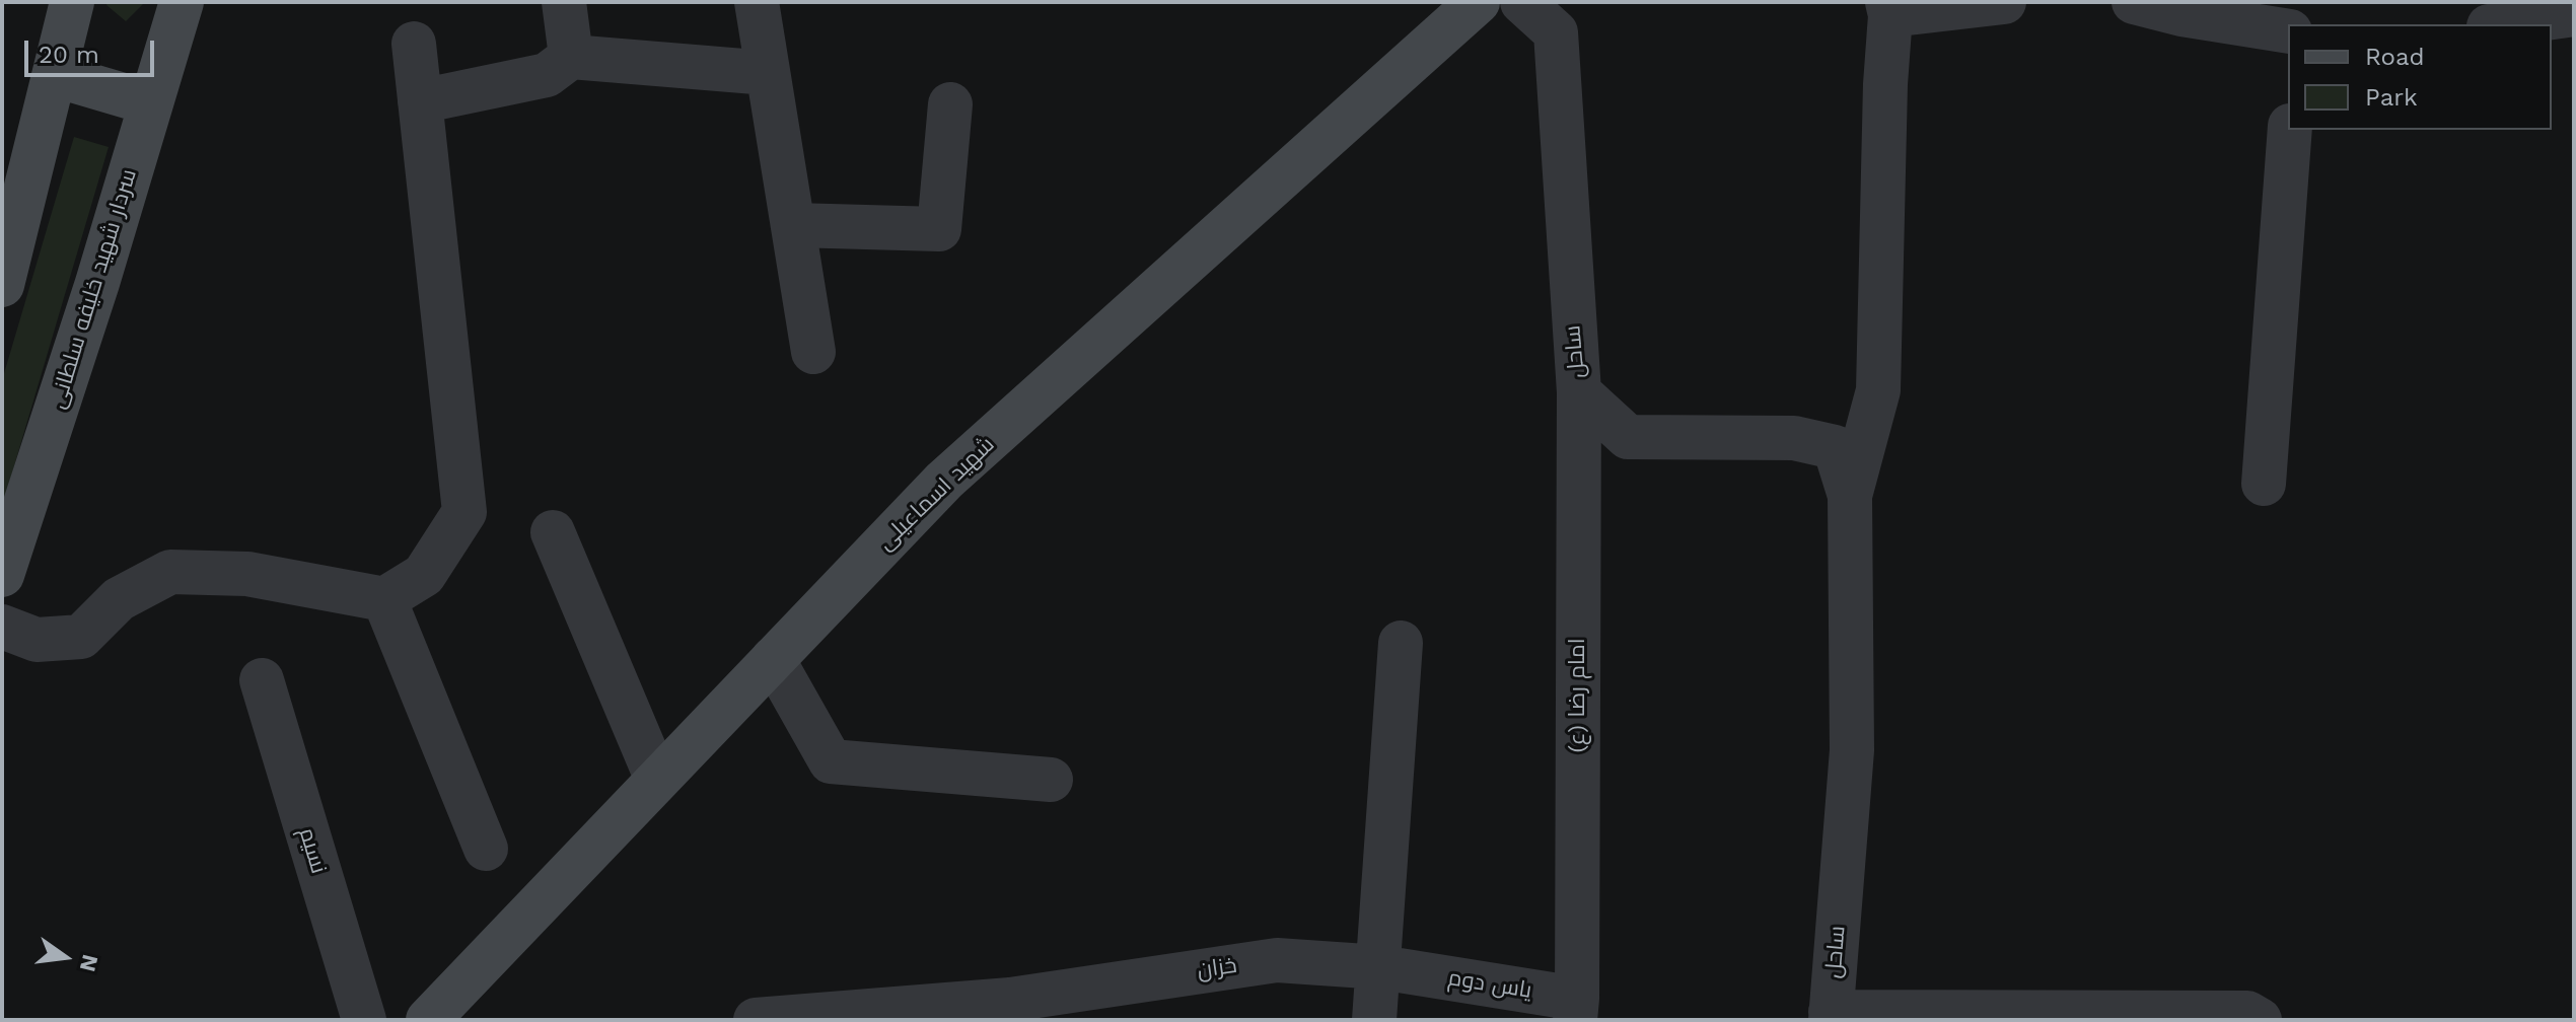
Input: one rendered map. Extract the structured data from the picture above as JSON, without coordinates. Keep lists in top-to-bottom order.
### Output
{
  "streets": {
    "street": [
      "سردار شهید خلیفه سلطانی",
      "ساحل",
      "شهید اسماعیلی",
      "امام رضا (ع)",
      "نسیم",
      "خزان",
      "یاس دوم"
    ]
  },
  "crossings": [
    ["ساحل", "امام رضا (ع)"],
    ["امام رضا (ع)", "یاس دوم"],
    ["خزان", "یاس دوم"]
  ],
  "legend": ["Road", "Park"],
  "scale_bar": "20 m",
  "north": "right"
}
